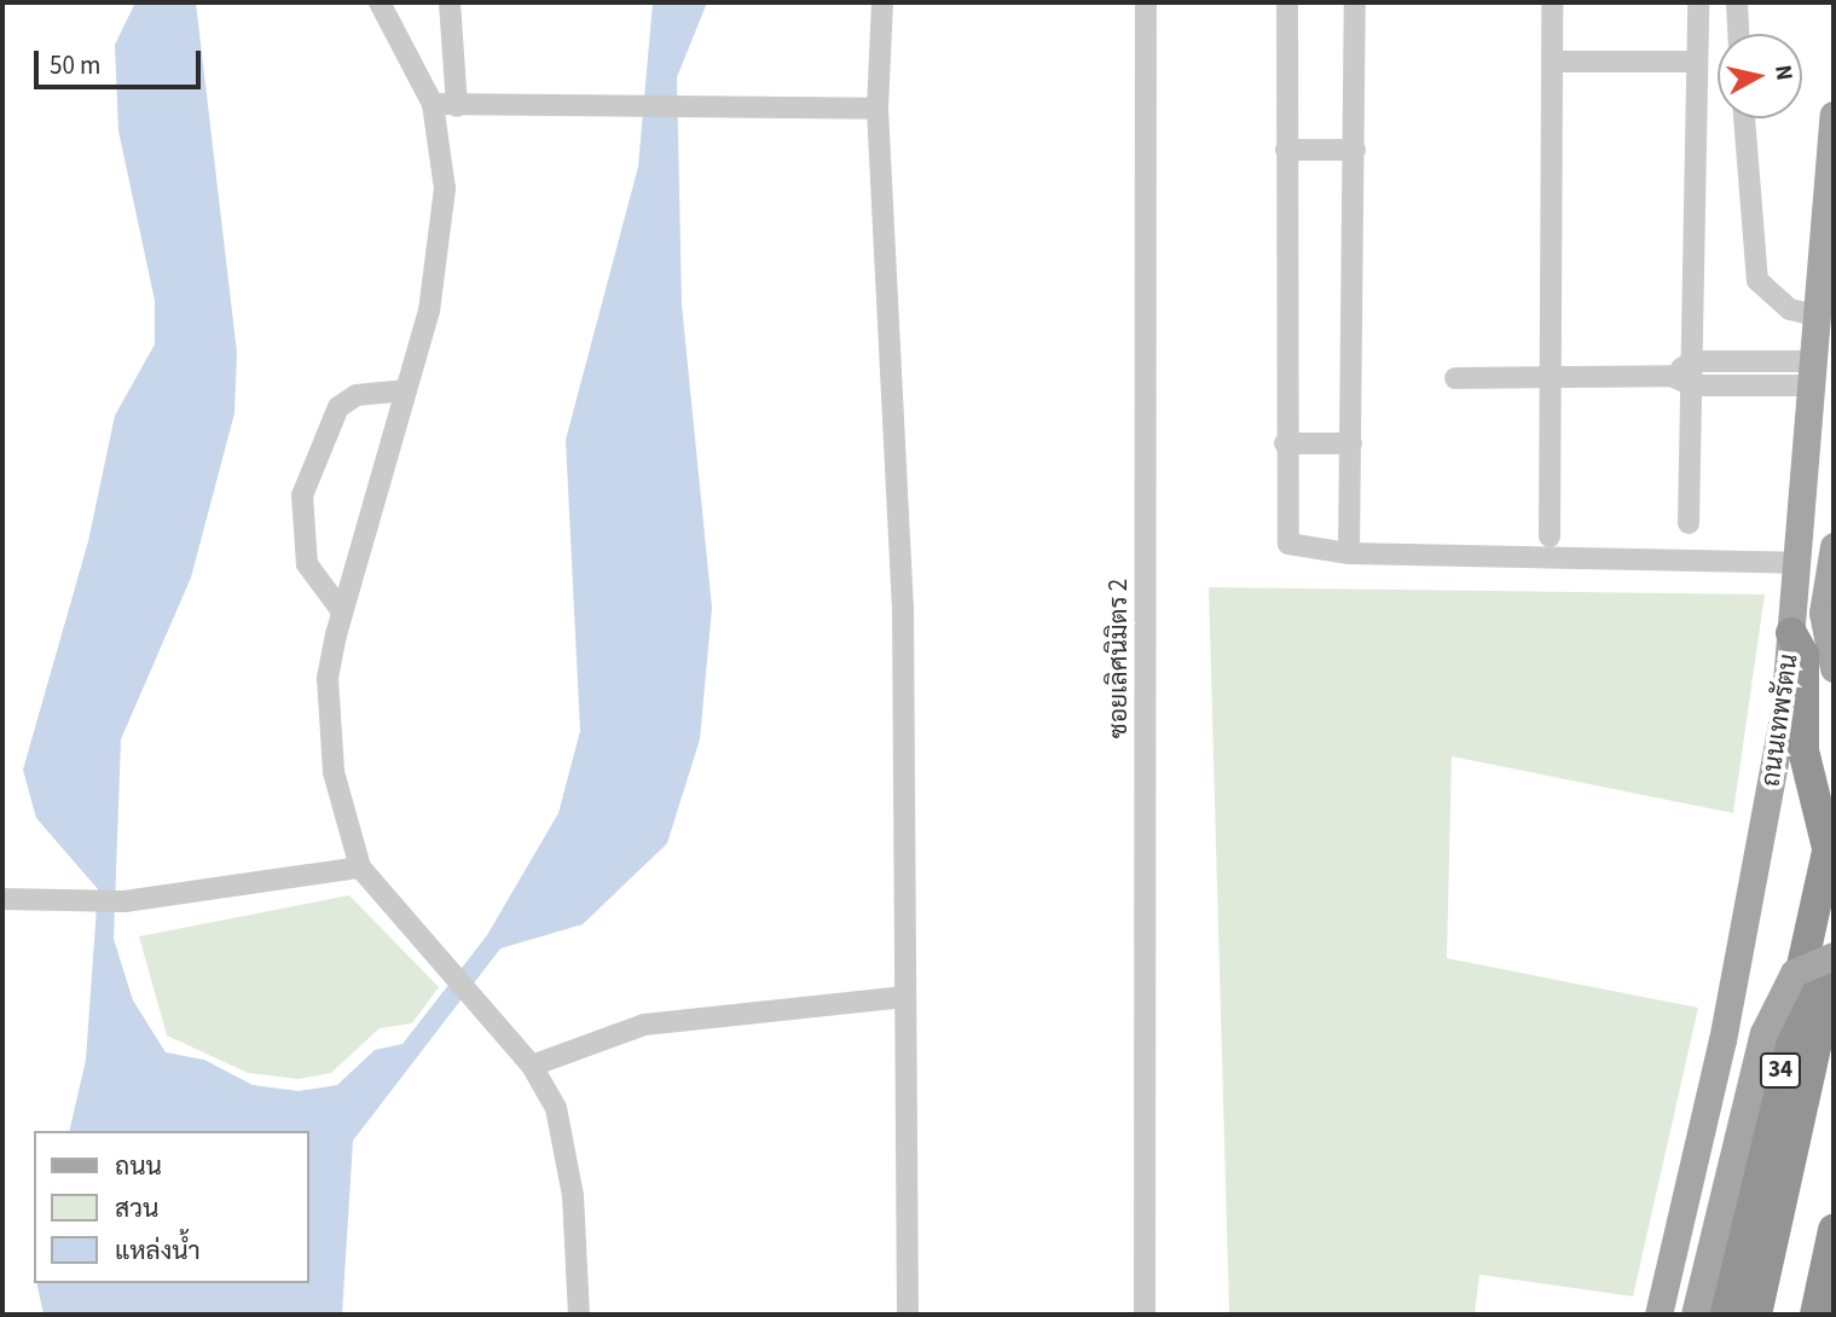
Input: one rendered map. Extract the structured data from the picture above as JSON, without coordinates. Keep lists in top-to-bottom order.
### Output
{
  "streets": {
    "highway": ["34"],
    "main road": ["ถนนเทพรัตน"],
    "street": ["ซอยเลิศนิมิตร 2"]
  },
  "legend": ["ถนน", "สวน", "แหล่งน้ำ"],
  "scale_bar": "50 m",
  "north": "right"
}
